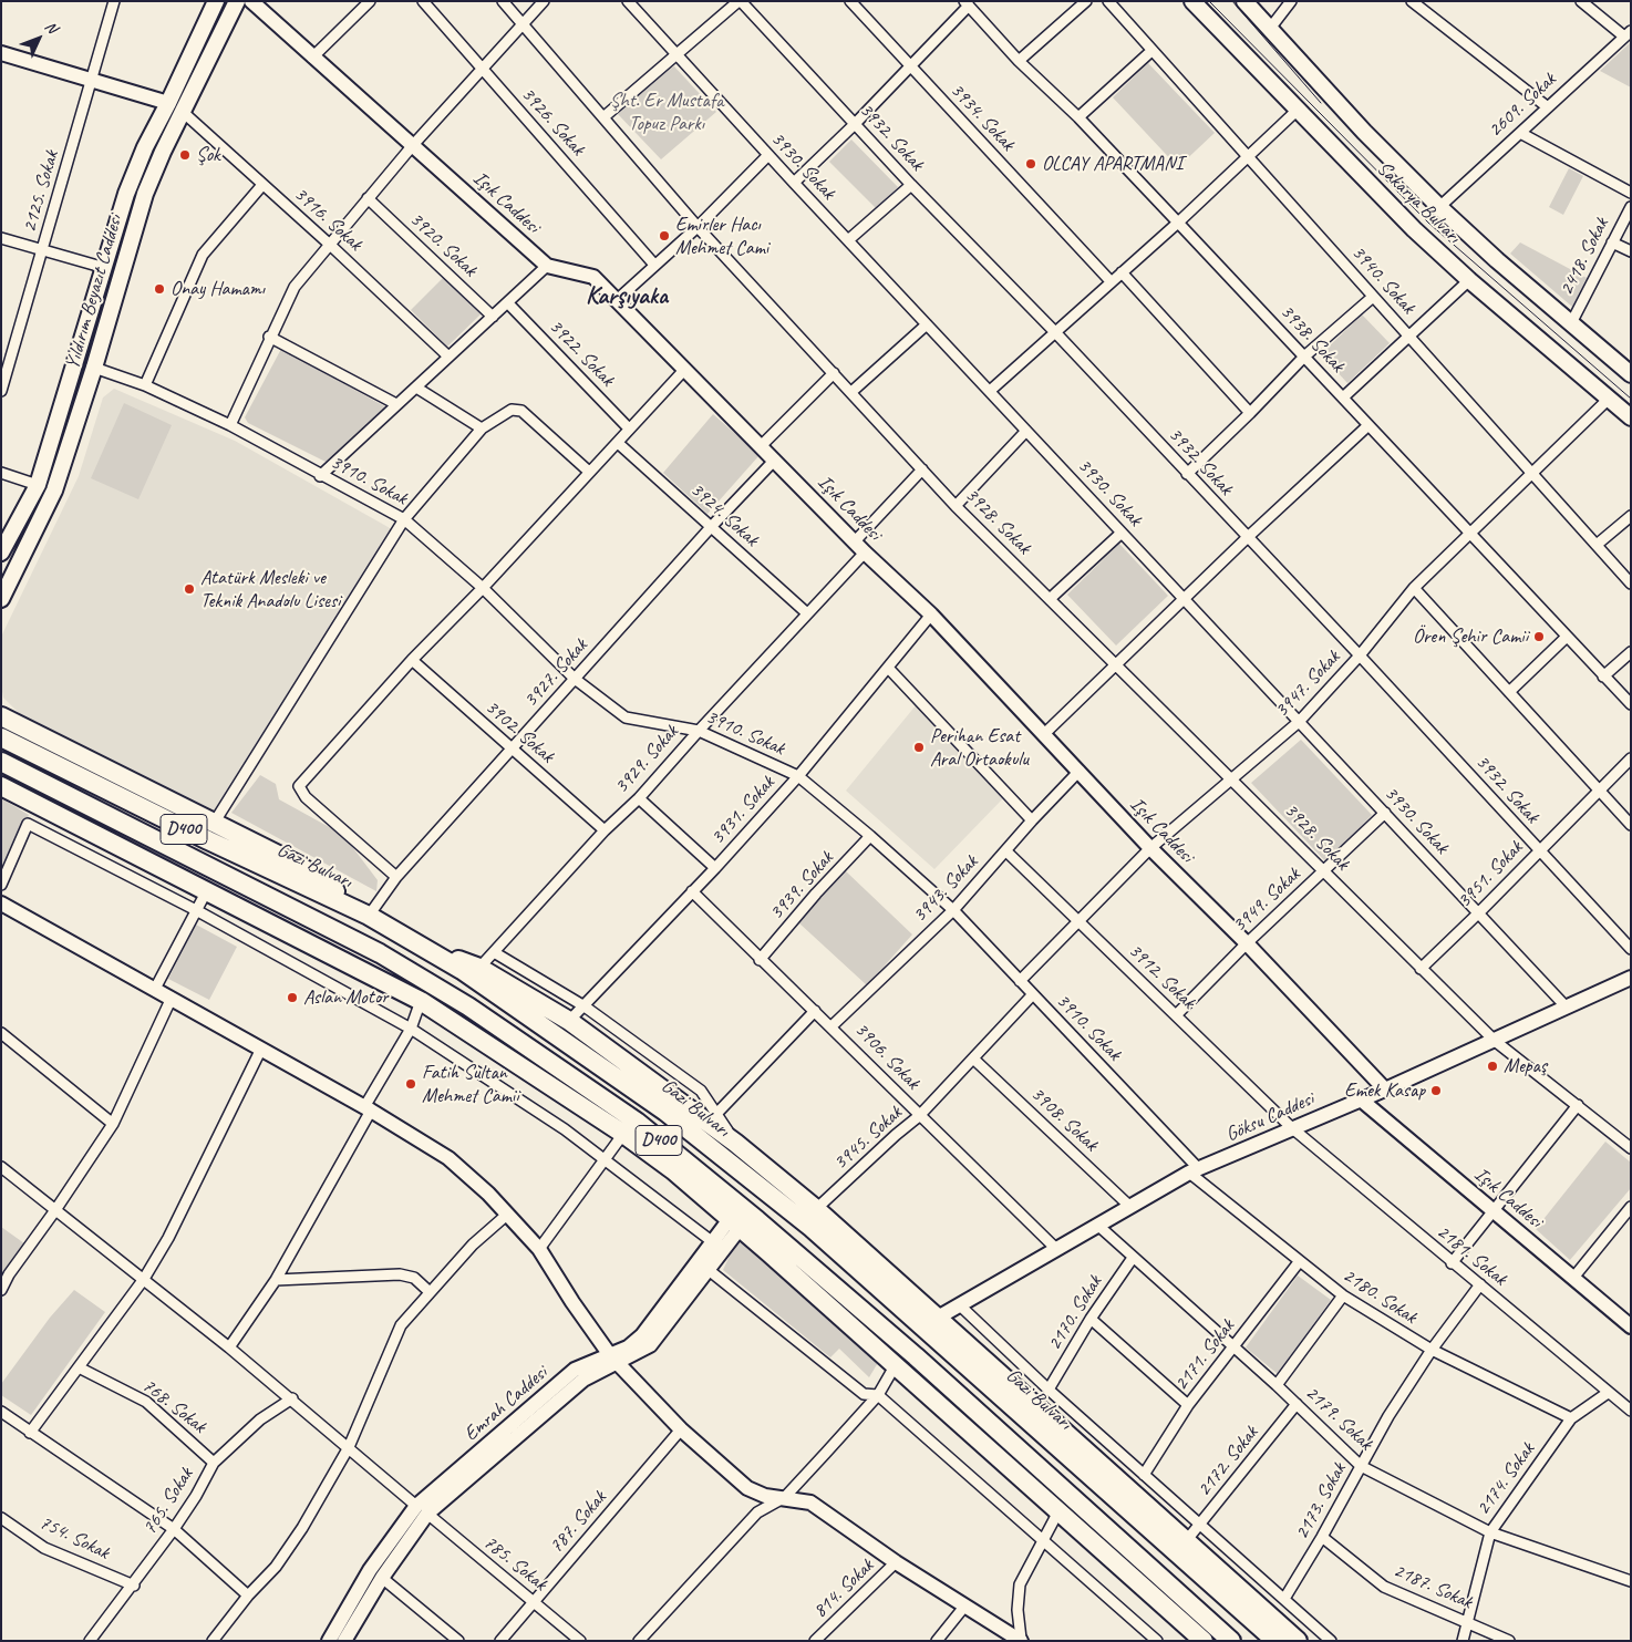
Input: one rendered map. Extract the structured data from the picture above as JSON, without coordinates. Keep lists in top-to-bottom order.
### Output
{
  "streets": {
    "highway": ["D400", "Gazi Bulvarı"],
    "main road": ["Sakarya Bulvarı", "Yıldırım Beyazıt Caddesi"],
    "street": [
      "2609. Sokak",
      "3934. Sokak",
      "3926. Sokak",
      "3932. Sokak",
      "3930. Sokak",
      "2125. Sokak",
      "Işık Caddesi",
      "3916. Sokak",
      "3920. Sokak",
      "2418. Sokak",
      "3940. Sokak",
      "3938. Sokak",
      "3922. Sokak",
      "3910. Sokak",
      "3924. Sokak",
      "3928. Sokak",
      "3927. Sokak",
      "3947. Sokak",
      "3902. Sokak",
      "3929. Sokak",
      "3931. Sokak",
      "3951. Sokak",
      "3939. Sokak",
      "3943. Sokak",
      "3949. Sokak",
      "3912. Sokak",
      "3906. Sokak",
      "Göksu Caddesi",
      "3908. Sokak",
      "3945. Sokak",
      "2181. Sokak",
      "2180. Sokak",
      "2170. Sokak",
      "2171. Sokak",
      "Emrah Caddesi",
      "768. Sokak",
      "2179. Sokak",
      "2172. Sokak",
      "2174. Sokak",
      "765. Sokak",
      "2173. Sokak",
      "787. Sokak",
      "754. Sokak",
      "785. Sokak",
      "2187. Sokak",
      "814. Sokak"
    ]
  },
  "crossings": [
    ["2609. Sokak", "Sakarya Bulvarı"],
    ["3932. Sokak", "3947. Sokak"],
    ["3932. Sokak", "3951. Sokak"],
    ["3930. Sokak", "3947. Sokak"],
    ["3930. Sokak", "3951. Sokak"],
    ["3930. Sokak", "3949. Sokak"],
    ["3930. Sokak", "Göksu Caddesi"],
    ["Işık Caddesi", "3927. Sokak"],
    ["Işık Caddesi", "3947. Sokak"],
    ["Işık Caddesi", "3929. Sokak"],
    ["Işık Caddesi", "3931. Sokak"],
    ["Işık Caddesi", "3943. Sokak"],
    ["Işık Caddesi", "3949. Sokak"],
    ["Işık Caddesi", "Göksu Caddesi"],
    ["Sakarya Bulvarı", "2418. Sokak"],
    ["Sakarya Bulvarı", "3947. Sokak"],
    ["3916. Sokak", "Yıldırım Beyazıt Caddesi"],
    ["3940. Sokak", "3947. Sokak"],
    ["Yıldırım Beyazıt Caddesi", "3910. Sokak"],
    ["3938. Sokak", "3947. Sokak"],
    ["3910. Sokak", "3927. Sokak"],
    ["3910. Sokak", "3947. Sokak"],
    ["3910. Sokak", "3929. Sokak"],
    ["3910. Sokak", "3931. Sokak"],
    ["3910. Sokak", "3939. Sokak"],
    ["3910. Sokak", "3943. Sokak"],
    ["3910. Sokak", "Göksu Caddesi"],
    ["3910. Sokak", "3945. Sokak"],
    ["3910. Sokak", "2180. Sokak"],
    ["3924. Sokak", "3927. Sokak"],
    ["3924. Sokak", "3929. Sokak"],
    ["3928. Sokak", "3947. Sokak"],
    ["3928. Sokak", "3951. Sokak"],
    ["3928. Sokak", "3949. Sokak"],
    ["3928. Sokak", "Göksu Caddesi"],
    ["3927. Sokak", "3902. Sokak"],
    ["3927. Sokak", "Gazi Bulvarı"],
    ["3947. Sokak", "3912. Sokak"],
    ["3902. Sokak", "3929. Sokak"],
    ["3931. Sokak", "3906. Sokak"],
    ["3939. Sokak", "3906. Sokak"],
    ["3943. Sokak", "3912. Sokak"],
    ["3943. Sokak", "3906. Sokak"],
    ["3949. Sokak", "3912. Sokak"],
    ["3912. Sokak", "Göksu Caddesi"],
    ["3912. Sokak", "2181. Sokak"],
    ["3906. Sokak", "Göksu Caddesi"],
    ["3906. Sokak", "3945. Sokak"],
    ["Göksu Caddesi", "3908. Sokak"],
    ["Göksu Caddesi", "2181. Sokak"],
    ["Göksu Caddesi", "2180. Sokak"],
    ["Göksu Caddesi", "2179. Sokak"],
    ["3908. Sokak", "3945. Sokak"],
    ["2181. Sokak", "2174. Sokak"],
    ["2181. Sokak", "2173. Sokak"],
    ["2180. Sokak", "2171. Sokak"],
    ["2180. Sokak", "2174. Sokak"],
    ["2180. Sokak", "2173. Sokak"],
    ["2170. Sokak", "2179. Sokak"],
    ["2171. Sokak", "2179. Sokak"],
    ["Emrah Caddesi", "785. Sokak"],
    ["768. Sokak", "765. Sokak"],
    ["2179. Sokak", "2172. Sokak"],
    ["2179. Sokak", "2174. Sokak"],
    ["2179. Sokak", "2173. Sokak"],
    ["2174. Sokak", "2187. Sokak"],
    ["765. Sokak", "754. Sokak"],
    ["765. Sokak", "785. Sokak"],
    ["2173. Sokak", "2187. Sokak"],
    ["787. Sokak", "785. Sokak"]
  ],
  "districts": ["Karşıyaka"],
  "parks": ["Şht. Er Mustafa Topuz Parkı"],
  "places": [
    "Şok",
    "OLCAY APARTMANI",
    "Emirler Hacı Mehmet Cami",
    "Onay Hamamı",
    "Atatürk Mesleki ve Teknik Anadolu Lisesi",
    "Ören Şehir Camii",
    "Perihan Esat Aral Ortaokulu",
    "Aslan Motor",
    "Mepaş",
    "Fatih Sultan Mehmet Camii",
    "Emek Kasap"
  ],
  "north": "top right"
}
